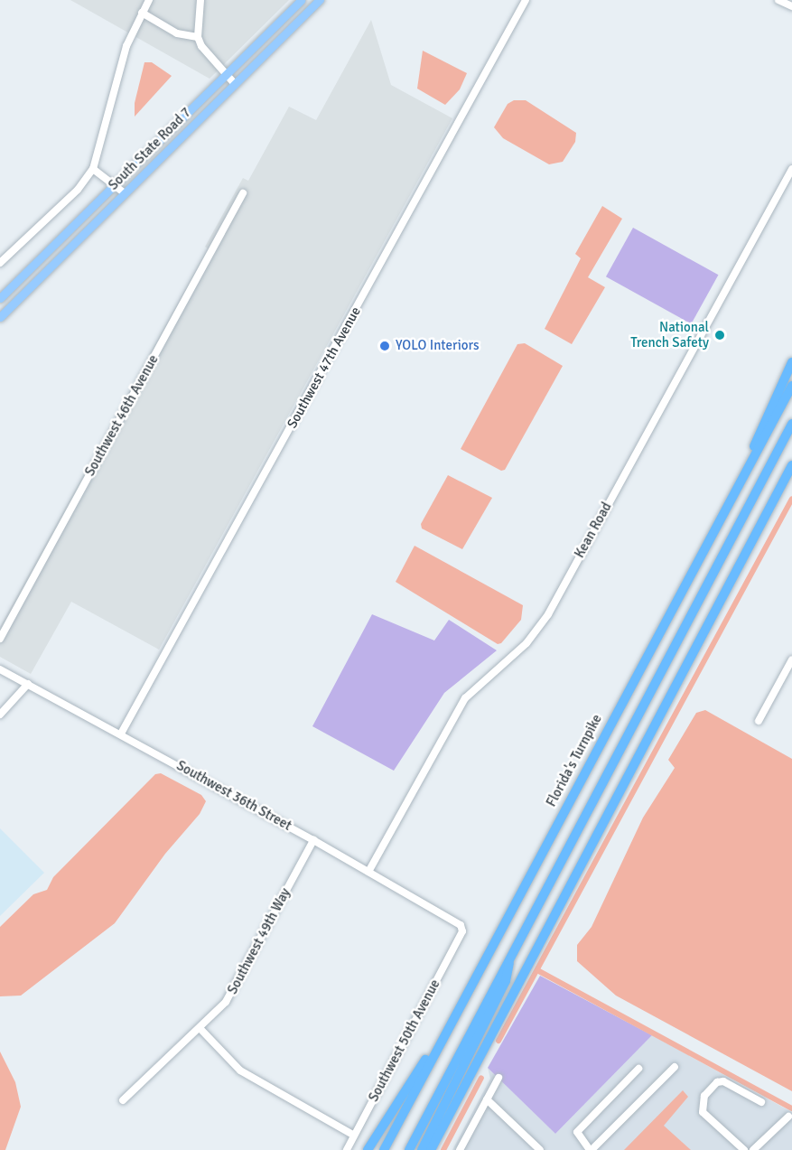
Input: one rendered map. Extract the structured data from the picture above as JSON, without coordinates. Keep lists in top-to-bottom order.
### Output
{
  "streets": {
    "highway": ["Florida's Turnpike"],
    "main road": ["South State Road 7"],
    "street": [
      "Southwest 47th Avenue",
      "Southwest 46th Avenue",
      "Kean Road",
      "Southwest 36th Street",
      "Southwest 49th Way",
      "Southwest 50th Avenue"
    ]
  },
  "crossings": [
    ["Southwest 47th Avenue", "Southwest 36th Street"],
    ["Kean Road", "Southwest 36th Street"],
    ["Southwest 36th Street", "Southwest 49th Way"],
    ["Southwest 36th Street", "Southwest 50th Avenue"]
  ],
  "places": ["National Trench Safety", "YOLO Interiors"]
}
